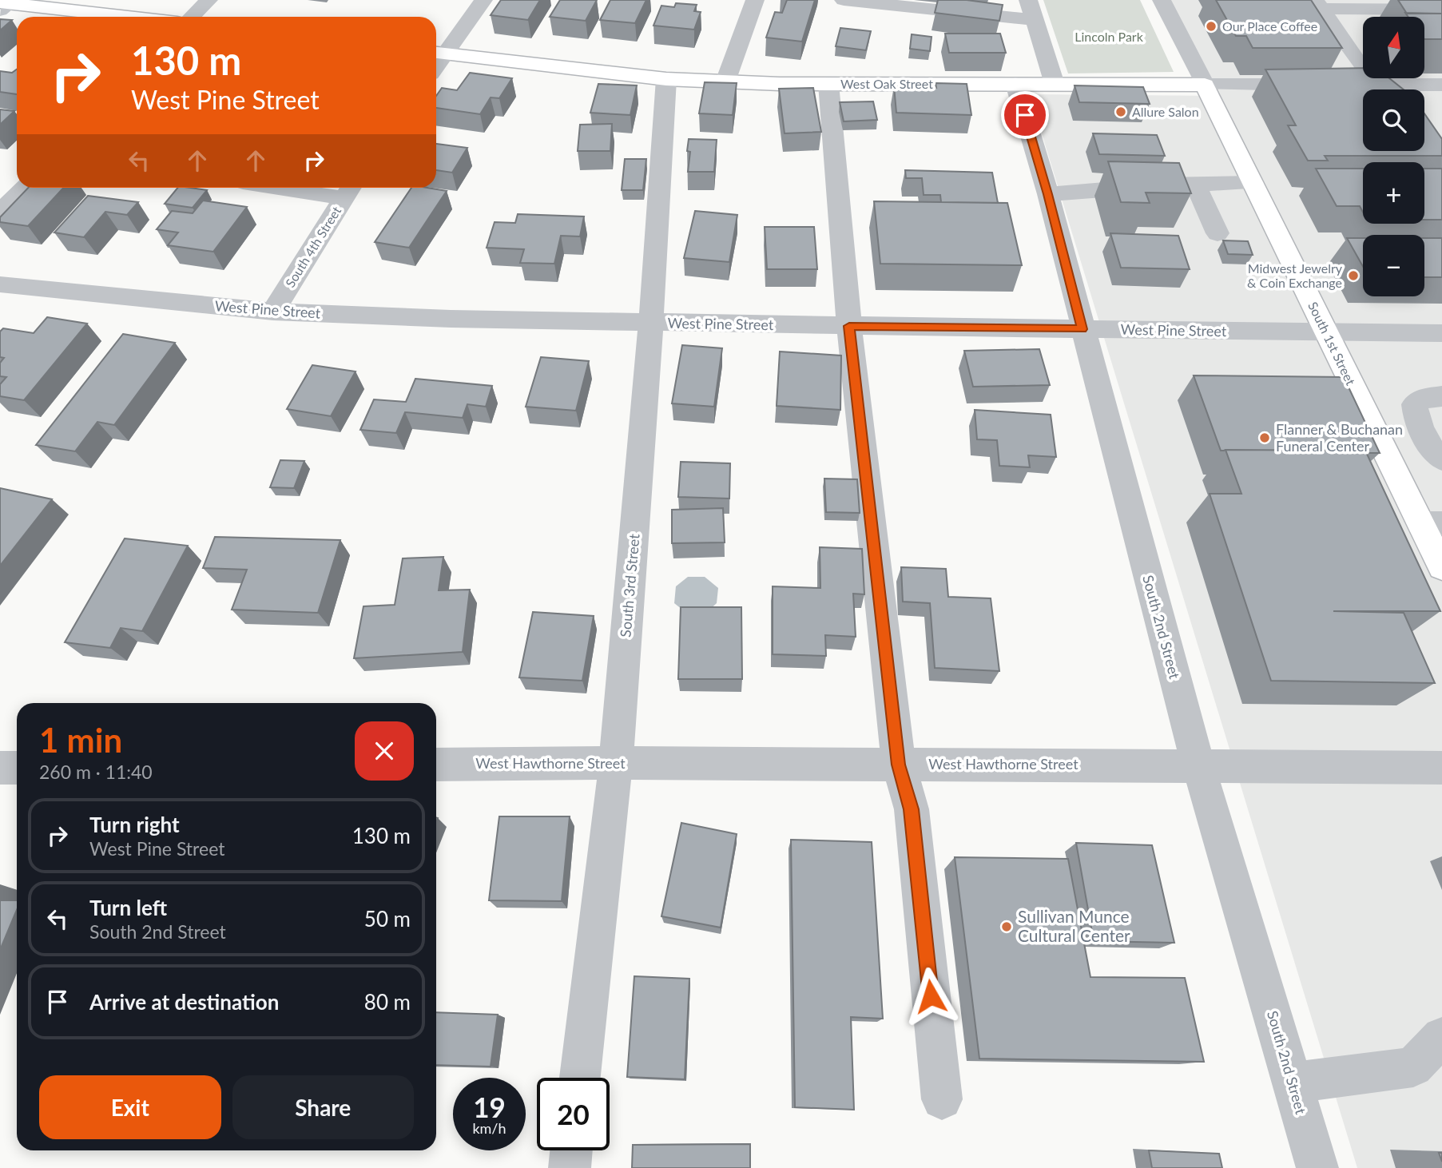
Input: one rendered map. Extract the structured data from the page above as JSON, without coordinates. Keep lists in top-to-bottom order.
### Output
{
  "streets": {
    "main road": ["West Oak Street", "South 1st Street"],
    "street": [
      "South 4th Street",
      "West Pine Street",
      "South 3rd Street",
      "South 2nd Street",
      "West Hawthorne Street"
    ]
  },
  "crossings": [
    ["West Oak Street", "South 1st Street"],
    ["West Oak Street", "South 3rd Street"],
    ["West Oak Street", "South 2nd Street"],
    ["South 4th Street", "West Pine Street"],
    ["West Pine Street", "South 1st Street"],
    ["West Pine Street", "South 3rd Street"],
    ["West Pine Street", "South 2nd Street"],
    ["South 3rd Street", "West Hawthorne Street"],
    ["South 2nd Street", "West Hawthorne Street"]
  ],
  "parks": ["Lincoln Park"],
  "places": [
    "Our Place Coffee",
    "Allure Salon",
    "Midwest Jewelry & Coin Exchange",
    "Flanner & Buchanan Funeral Center",
    "Sullivan Munce Cultural Center"
  ],
  "north": "top",
  "page": {
    "map_buttons": ["+", "−"],
    "turn": ["130 m", "West Pine Street"],
    "heading": ["1 min", "260 m · 11:40"],
    "list": [
      {
        "name": "Turn right",
        "note": "West Pine Street",
        "value": "130 m"
      },
      {
        "name": "Turn left",
        "note": "South 2nd Street",
        "value": "50 m"
      },
      {
        "name": "Arrive at destination",
        "value": "80 m"
      }
    ],
    "buttons": ["Exit", "Share"],
    "speed": "19 km/h",
    "limit": "20"
  }
}
